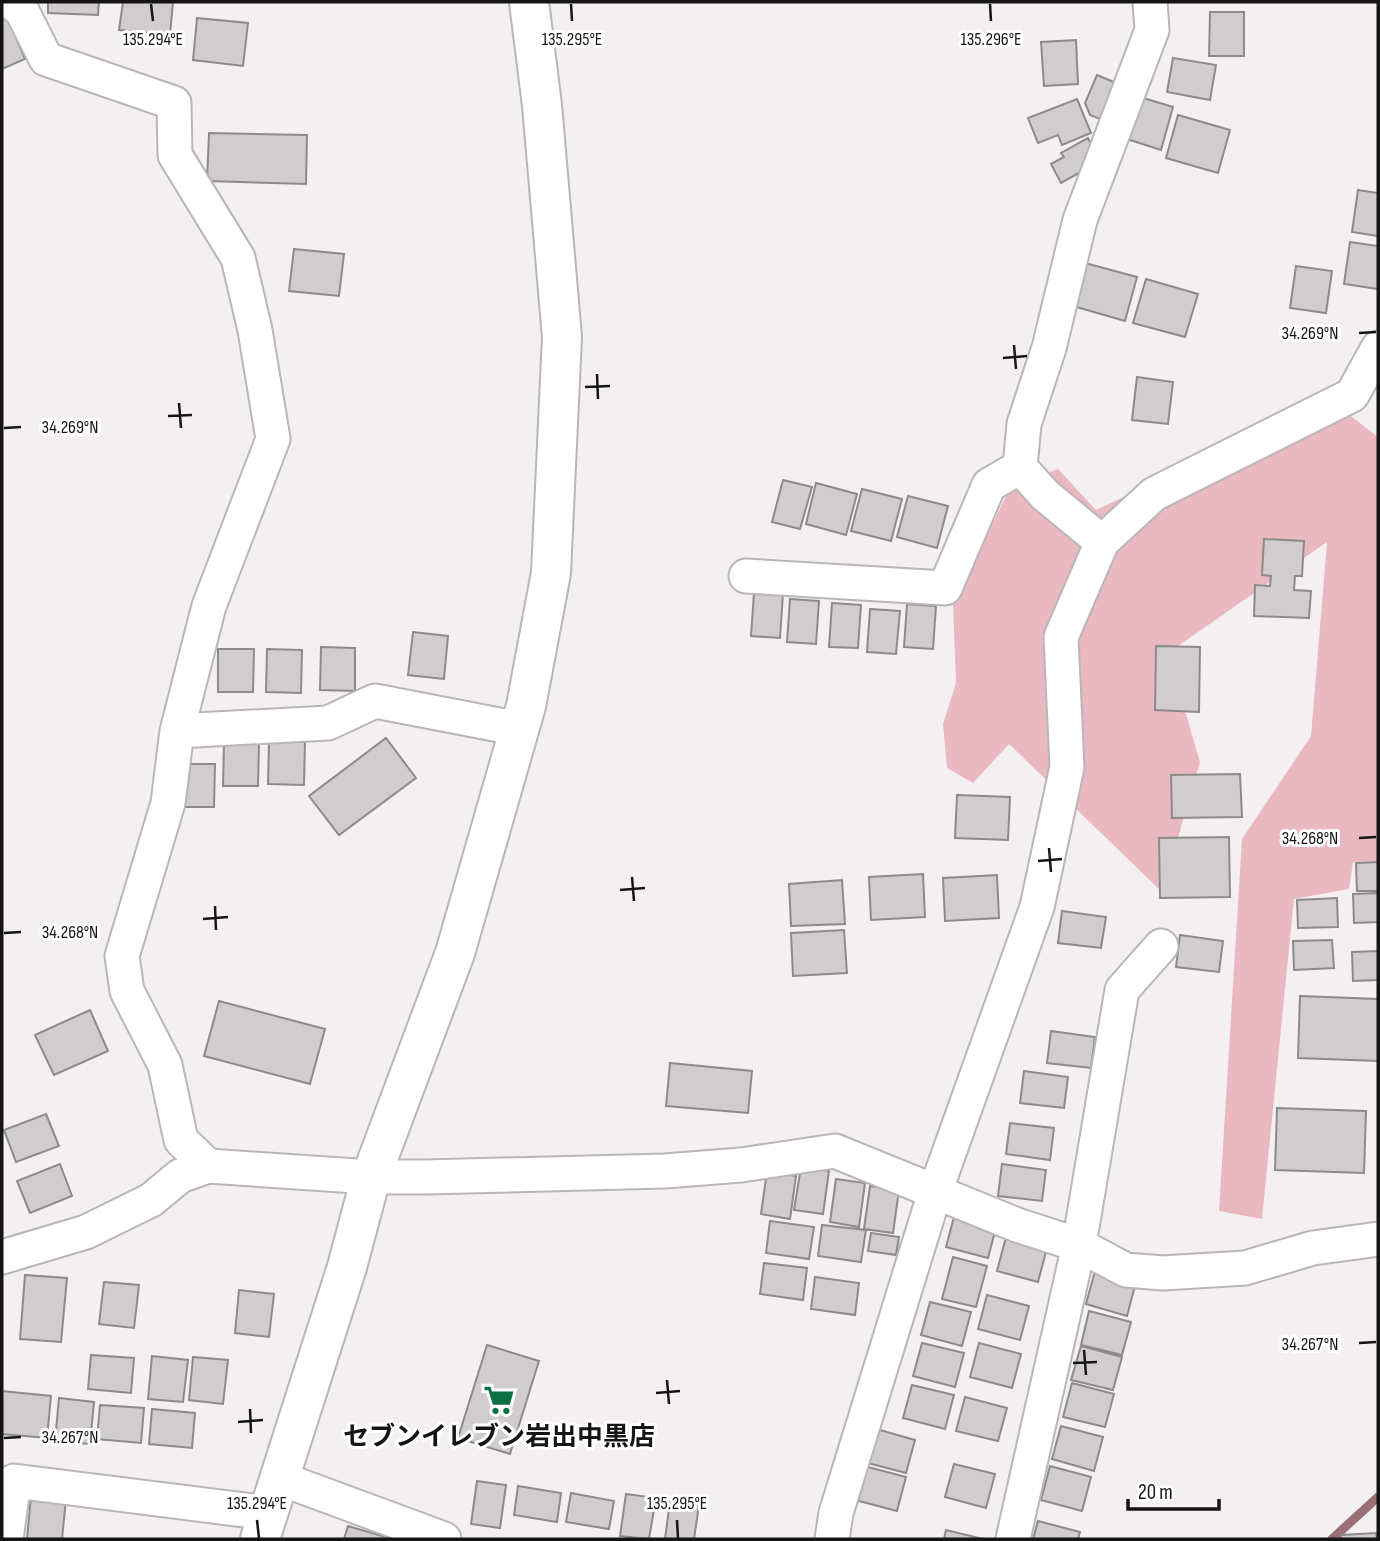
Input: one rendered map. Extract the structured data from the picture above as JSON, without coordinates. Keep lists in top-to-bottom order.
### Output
{
  "places": {
    "supermarket": ["セブンイレブン岩出中黒店"]
  },
  "scale_bar": "20 m",
  "coordinates": [
    "135.294°E",
    "135.295°E",
    "135.296°E",
    "34.269°N",
    "34.268°N",
    "34.267°N"
  ]
}
